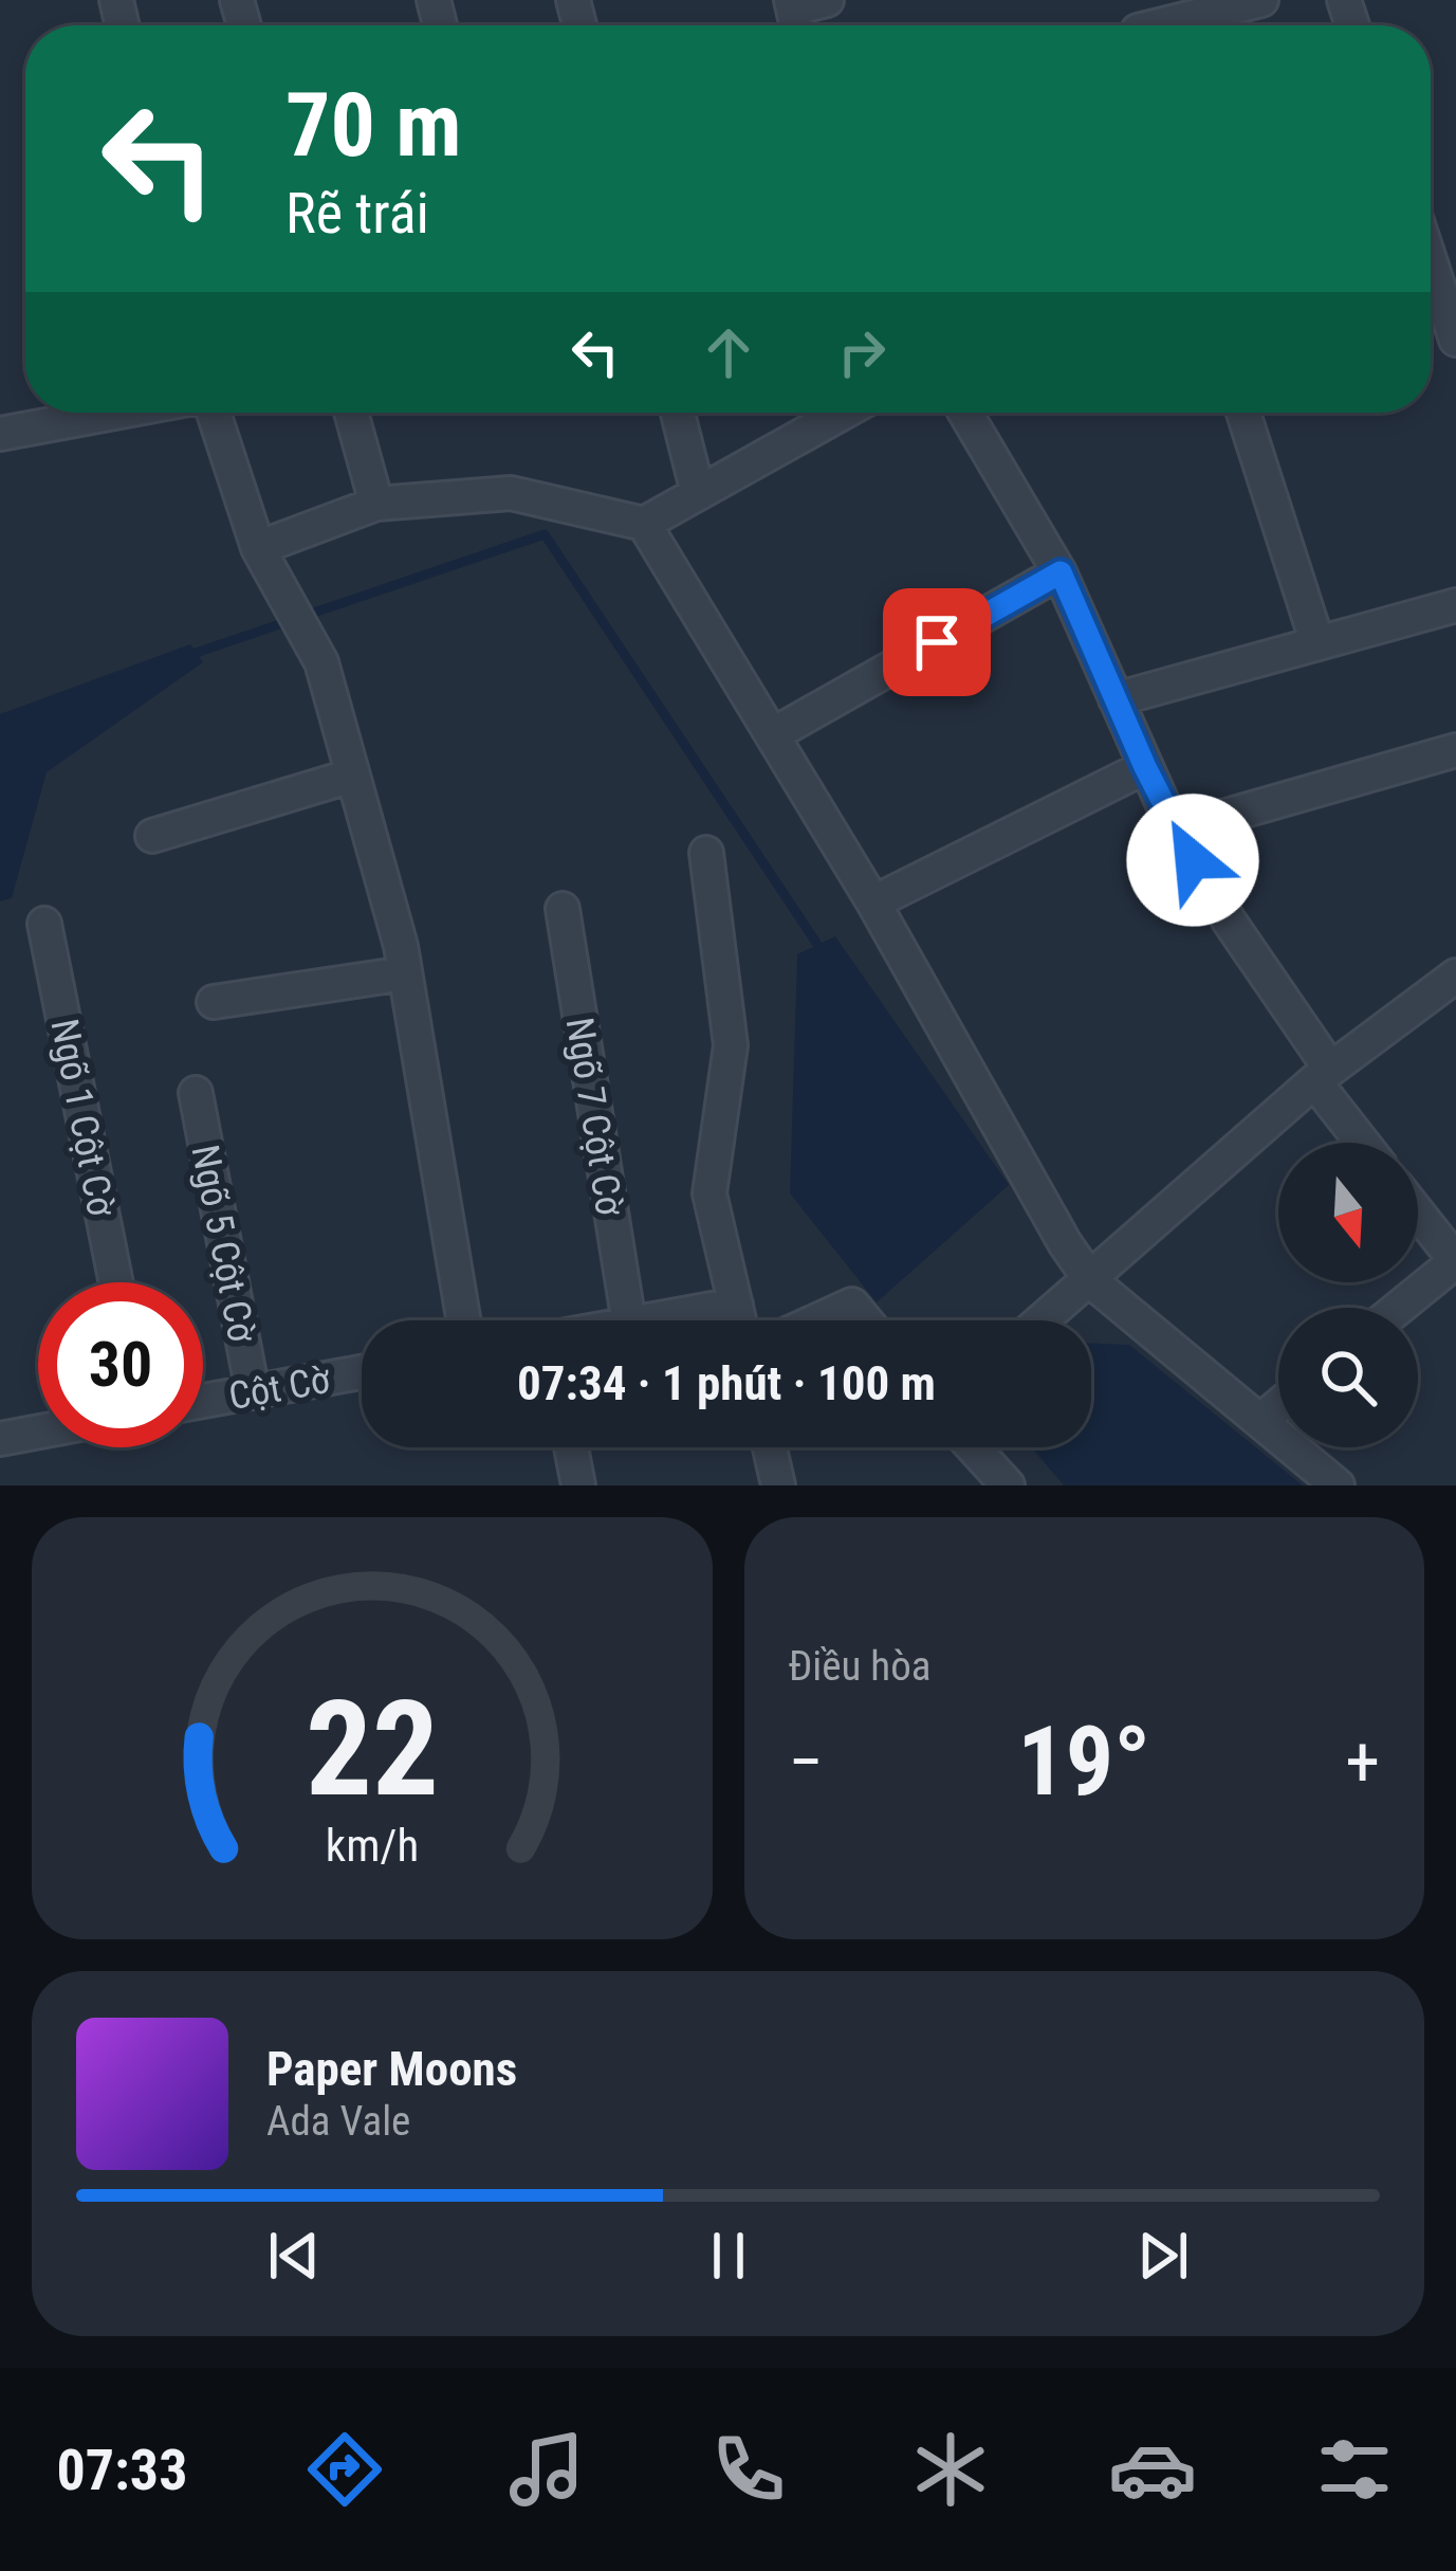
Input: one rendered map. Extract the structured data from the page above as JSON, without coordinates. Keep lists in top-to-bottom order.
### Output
{
  "streets": {
    "street": [
      "Ngõ 7 Cột Cờ",
      "Ngõ 1 Cột Cờ",
      "Ngõ 5 Cột Cờ",
      "Cột Cờ"
    ]
  },
  "crossings": [
    ["Ngõ 5 Cột Cờ", "Cột Cờ"]
  ],
  "north": "bottom",
  "page": {
    "turn": ["70 m", "Rẽ trái"],
    "limit": "30",
    "trip": "07:34 · 1 phút · 100 m",
    "tile": "Điều hòa",
    "heat": ["−", "19°", "+"],
    "song": ["Paper Moons", "Ada Vale"],
    "tabs": "07:33",
    "gauge": ["22", "km/h"]
  }
}
